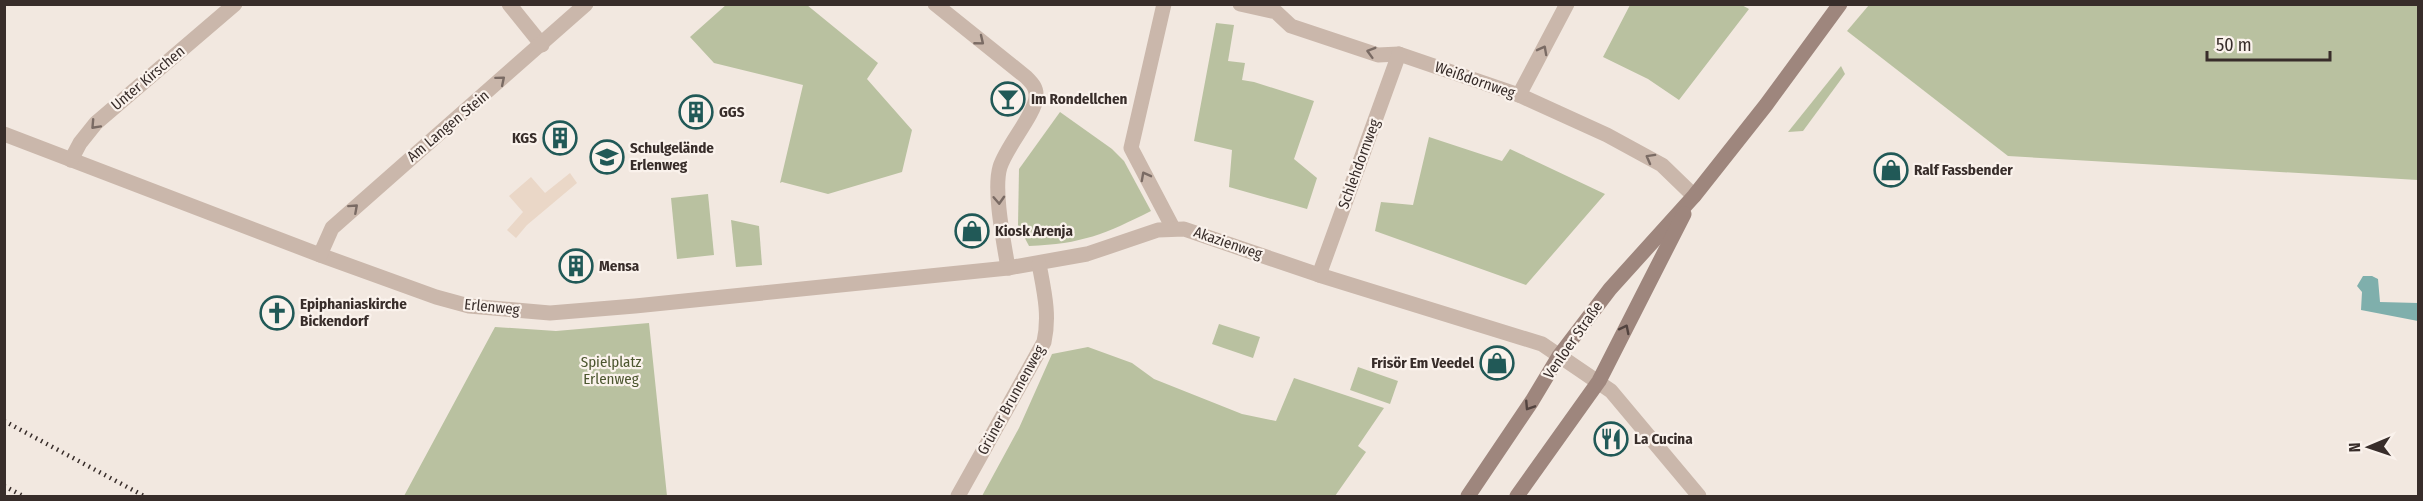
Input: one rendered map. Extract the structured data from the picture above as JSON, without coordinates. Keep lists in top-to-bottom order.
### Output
{
  "streets": {
    "main road": ["Venloer Straße"],
    "street": [
      "Unter Kirschen",
      "Weißdornweg",
      "Am Langen Stein",
      "Schlehdornweg",
      "Akazienweg",
      "Erlenweg",
      "Grüner Brunnenweg"
    ]
  },
  "crossings": [
    ["Unter Kirschen", "Erlenweg"],
    ["Weißdornweg", "Schlehdornweg"],
    ["Weißdornweg", "Venloer Straße"],
    ["Am Langen Stein", "Erlenweg"],
    ["Schlehdornweg", "Akazienweg"],
    ["Akazienweg", "Erlenweg"],
    ["Akazienweg", "Venloer Straße"],
    ["Akazienweg", "Grüner Brunnenweg"]
  ],
  "one_way": ["Unter Kirschen", "Weißdornweg", "Am Langen Stein"],
  "parks": ["Spielplatz Erlenweg"],
  "places": {
    "bar": ["Im Rondellchen"],
    "building": ["GGS", "KGS", "Mensa"],
    "school or university": ["Schulgelände Erlenweg"],
    "shop": ["Ralf Fassbender", "Kiosk Arenja", "Frisör Em Veedel"],
    "church": ["Epiphaniaskirche Bickendorf"],
    "restaurant": ["La Cucina"]
  },
  "scale_bar": "50 m",
  "north": "left"
}
